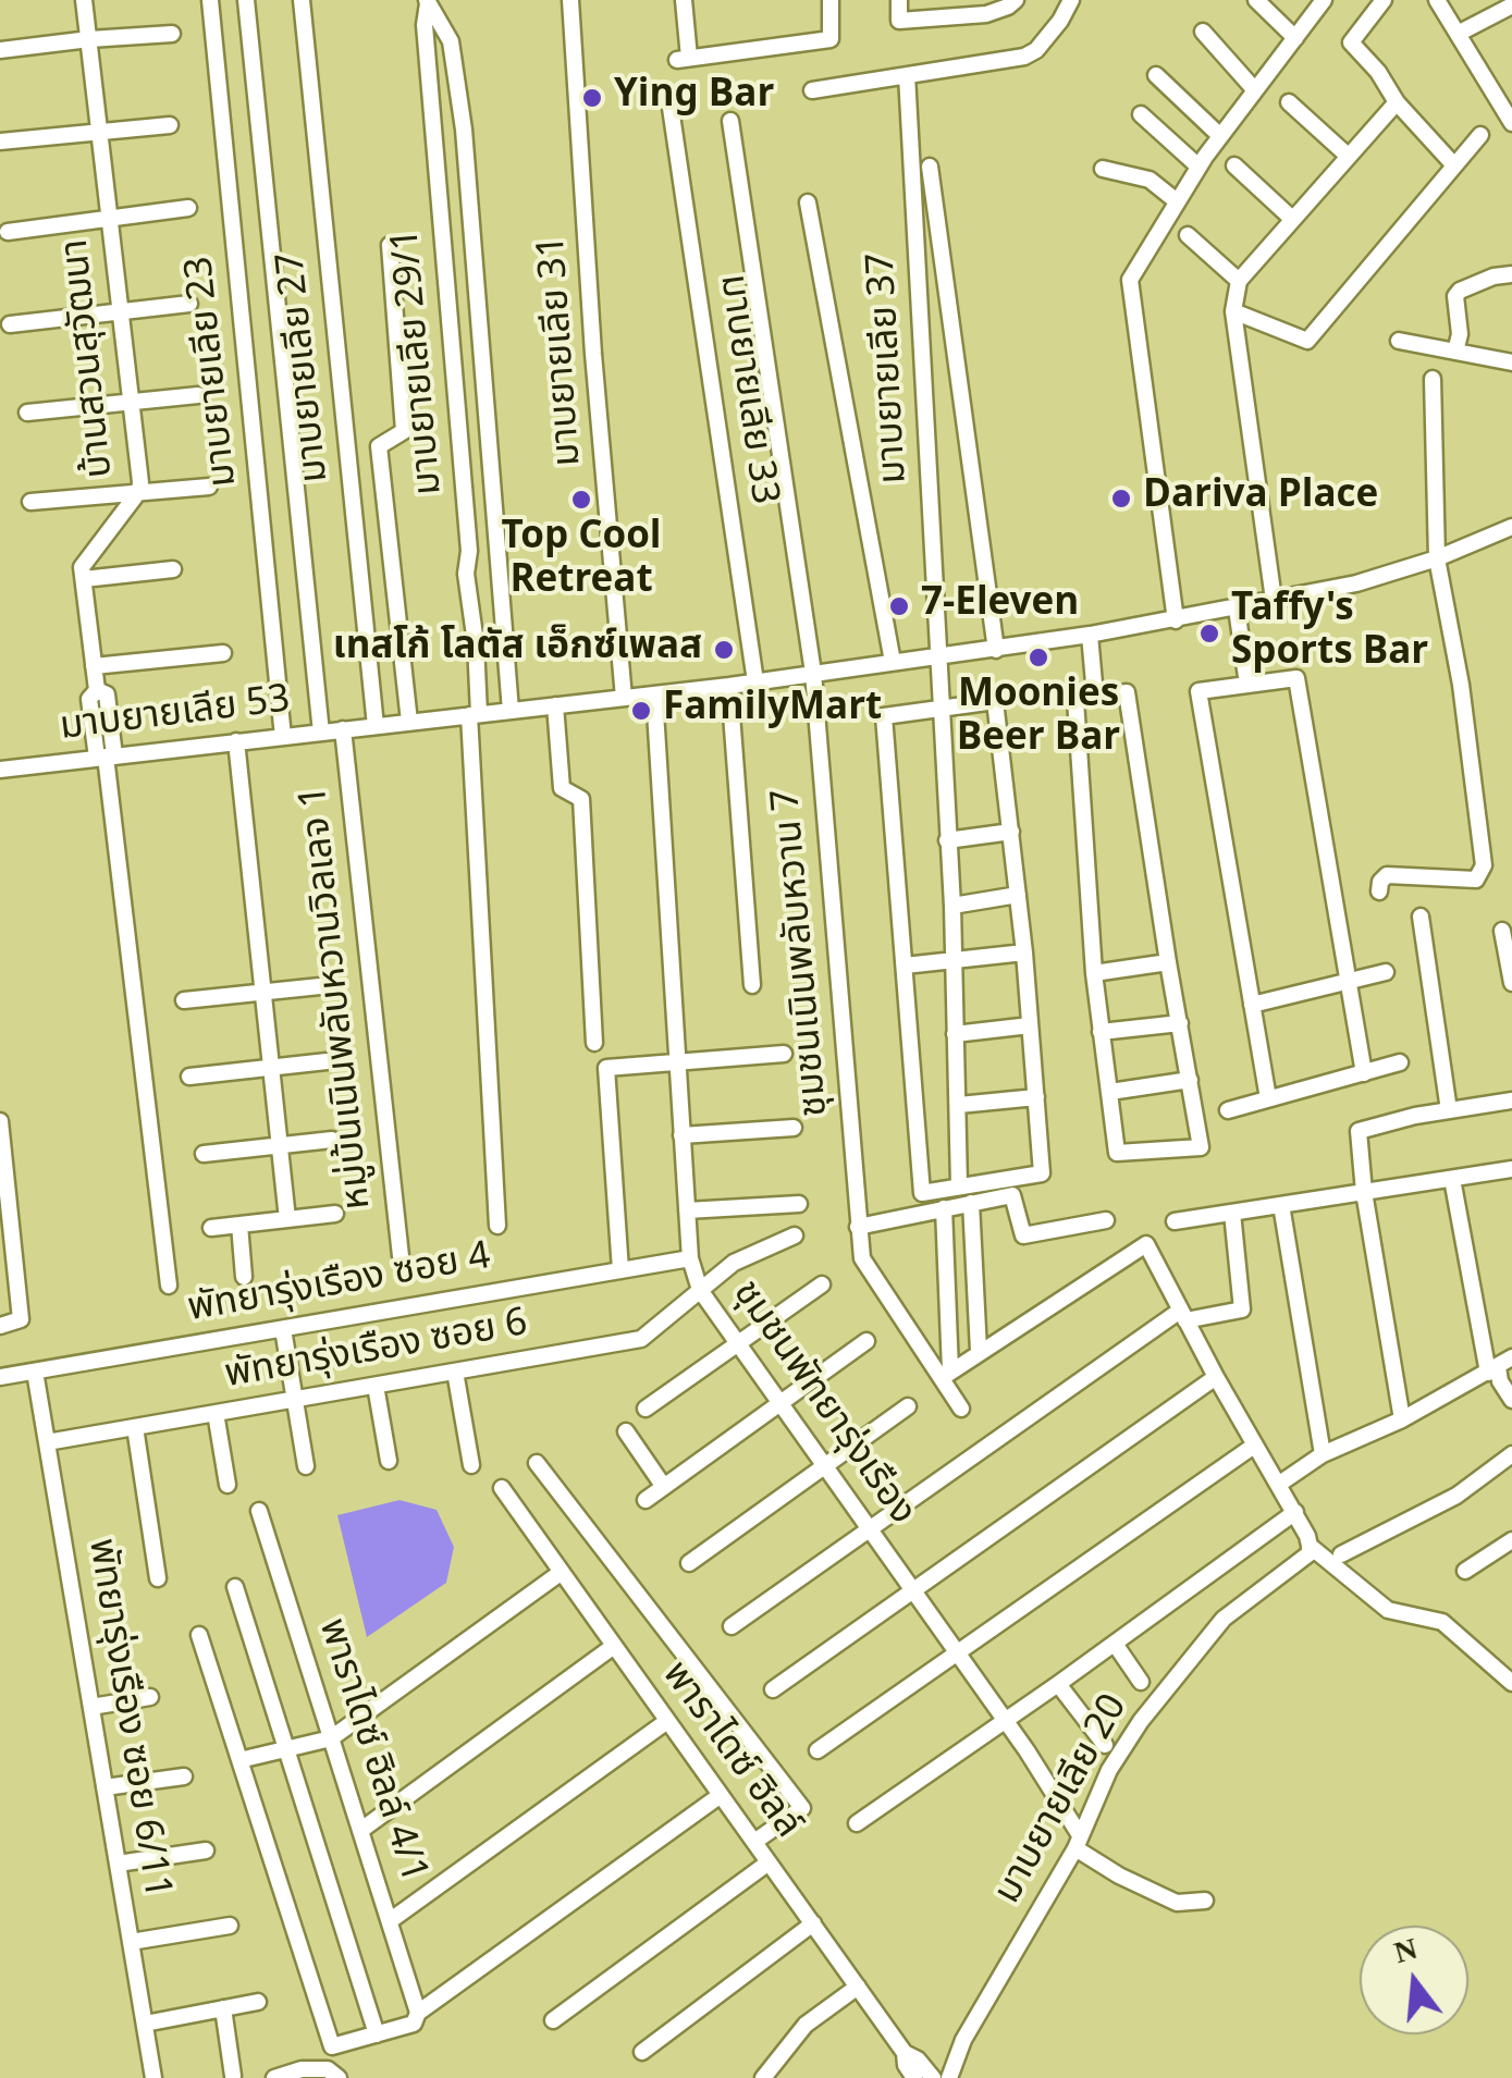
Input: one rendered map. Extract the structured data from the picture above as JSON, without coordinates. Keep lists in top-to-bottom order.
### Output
{
  "streets": {
    "street": [
      "มาบยายเลีย 31",
      "บ้านสวนสุวัฒนา",
      "มาบยายเลีย 29/1",
      "มาบยายเลีย 27",
      "มาบยายเลีย 37",
      "มาบยายเลีย 23",
      "มาบยายเลีย 33",
      "มาบยายเลีย 53",
      "ชุมชนเนินพลับหวาน 7",
      "หมู่บ้นเนินพลับหวานวิลเลจ 1",
      "พัทยารุ่งเรือง ซอย 4",
      "พัทยารุ่งเรือง ซอย 6",
      "ชุมชนพัทยารุ่งเรือง",
      "พัทยารุ่งเรือง ซอย 6/11",
      "พาราไดซ์ ฮิลล์ 4/1",
      "พาราไดซ์ ฮิลล์",
      "มาบยายเลีย 20"
    ]
  },
  "crossings": [
    ["มาบยายเลีย 31", "มาบยายเลีย 53"],
    ["มาบยายเลีย 29/1", "มาบยายเลีย 53"],
    ["มาบยายเลีย 27", "มาบยายเลีย 53"],
    ["มาบยายเลีย 37", "มาบยายเลีย 53"],
    ["มาบยายเลีย 23", "มาบยายเลีย 53"],
    ["มาบยายเลีย 33", "มาบยายเลีย 53"],
    ["มาบยายเลีย 53", "ชุมชนเนินพลับหวาน 7"],
    ["มาบยายเลีย 53", "หมู่บ้นเนินพลับหวานวิลเลจ 1"],
    ["มาบยายเลีย 53", "ชุมชนพัทยารุ่งเรือง"],
    ["พัทยารุ่งเรือง ซอย 4", "ชุมชนพัทยารุ่งเรือง"],
    ["พัทยารุ่งเรือง ซอย 4", "พัทยารุ่งเรือง ซอย 6/11"],
    ["พัทยารุ่งเรือง ซอย 6", "ชุมชนพัทยารุ่งเรือง"],
    ["พัทยารุ่งเรือง ซอย 6", "พัทยารุ่งเรือง ซอย 6/11"],
    ["ชุมชนพัทยารุ่งเรือง", "มาบยายเลีย 20"]
  ],
  "places": [
    "Ying Bar",
    "Dariva Place",
    "Top Cool Retreat",
    "7-Eleven",
    "Taffy's Sports Bar",
    "เทสโก้ โลตัส เอ็กซ์เพลส",
    "Moonies Beer Bar",
    "FamilyMart"
  ],
  "north": "top"
}
